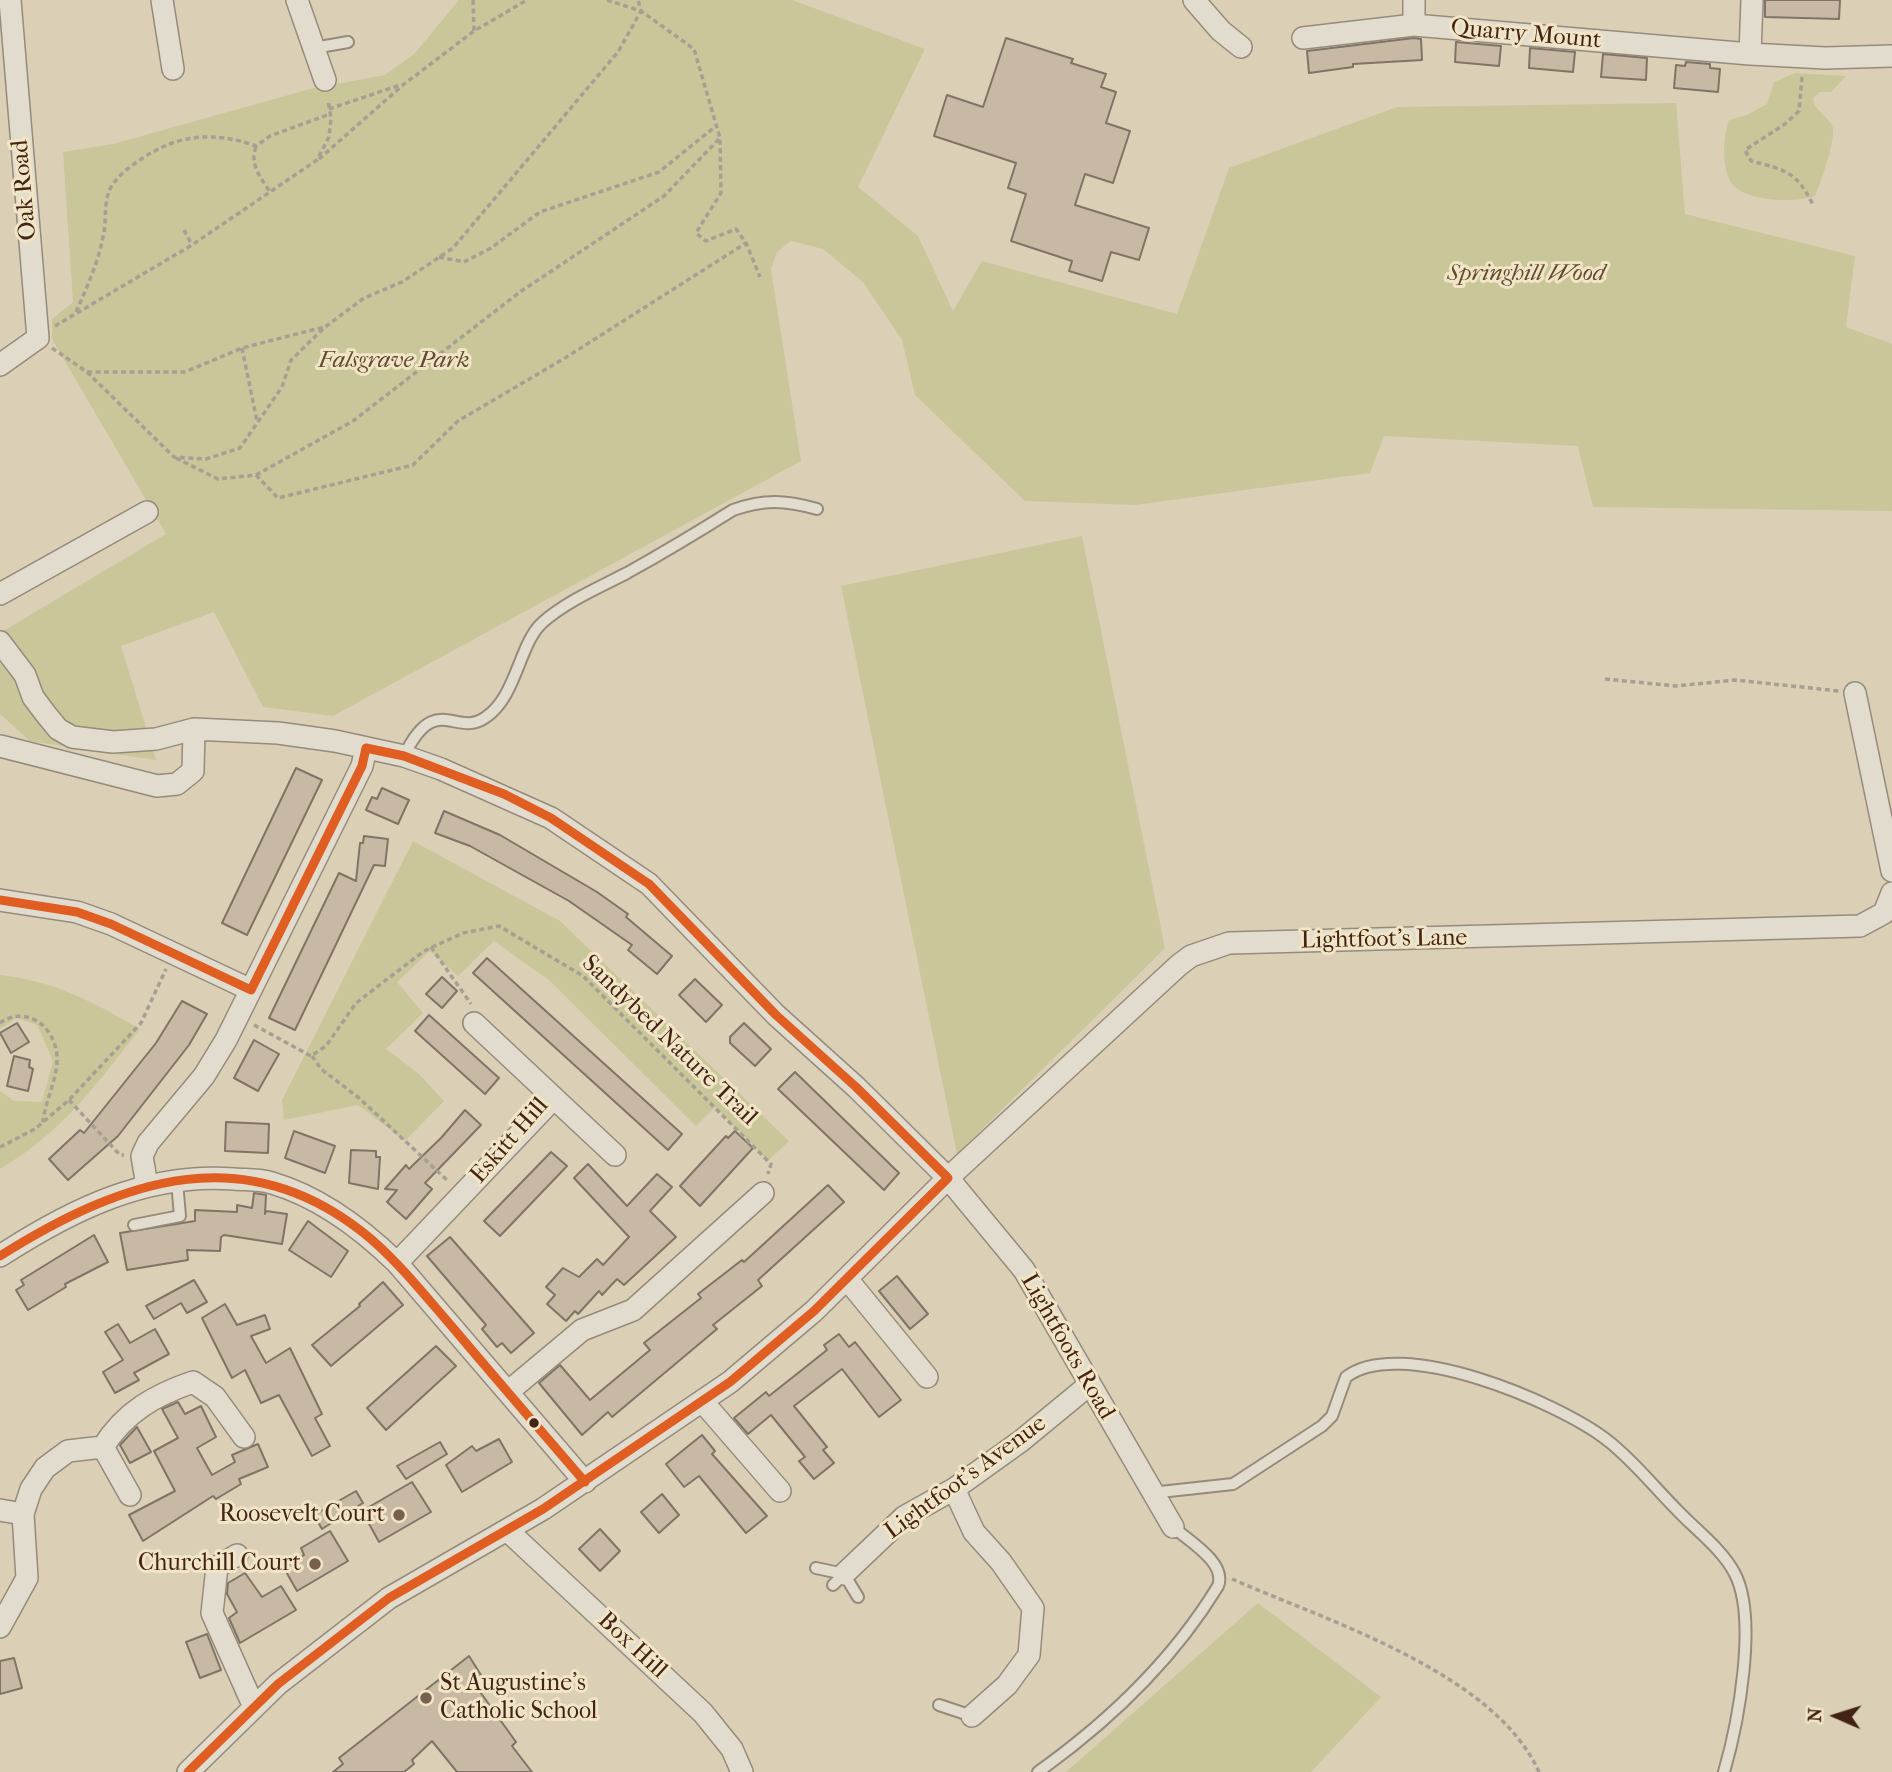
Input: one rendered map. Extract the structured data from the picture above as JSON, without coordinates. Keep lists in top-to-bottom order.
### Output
{
  "streets": {
    "street": [
      "Quarry Mount",
      "Oak Road",
      "Lightfoot's Lane",
      "Eskitt Hill",
      "Lightfoots Road",
      "Lightfoot's Avenue",
      "Box Hill"
    ],
    "path": ["Sandybed Nature Trail"]
  },
  "crossings": [
    ["Lightfoot's Lane", "Lightfoots Road"],
    ["Lightfoot's Lane", "Box Hill"],
    ["Lightfoots Road", "Lightfoot's Avenue"]
  ],
  "parks": ["Springhill Wood", "Falsgrave Park"],
  "places": ["Roosevelt Court", "Churchill Court", "St Augustine's Catholic School"],
  "north": "left"
}
